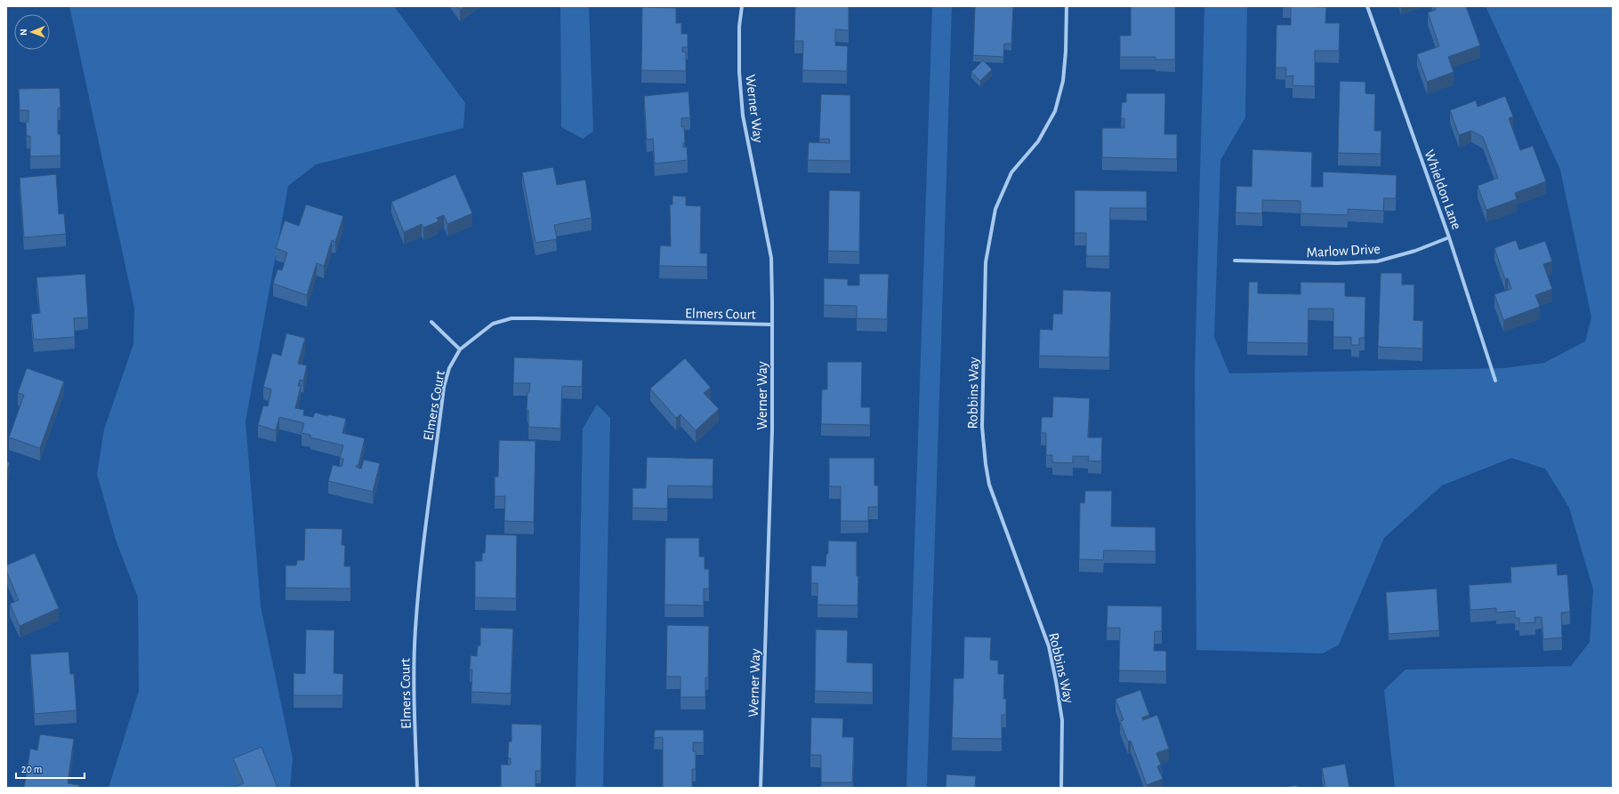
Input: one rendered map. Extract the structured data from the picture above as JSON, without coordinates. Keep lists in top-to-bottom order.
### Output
{
  "streets": {
    "street": [
      "Werner Way",
      "Whieldon Lane",
      "Marlow Drive",
      "Elmers Court",
      "Robbins Way"
    ]
  },
  "crossings": [
    ["Werner Way", "Elmers Court"],
    ["Whieldon Lane", "Marlow Drive"]
  ],
  "scale_bar": "20 m",
  "north": "left"
}
